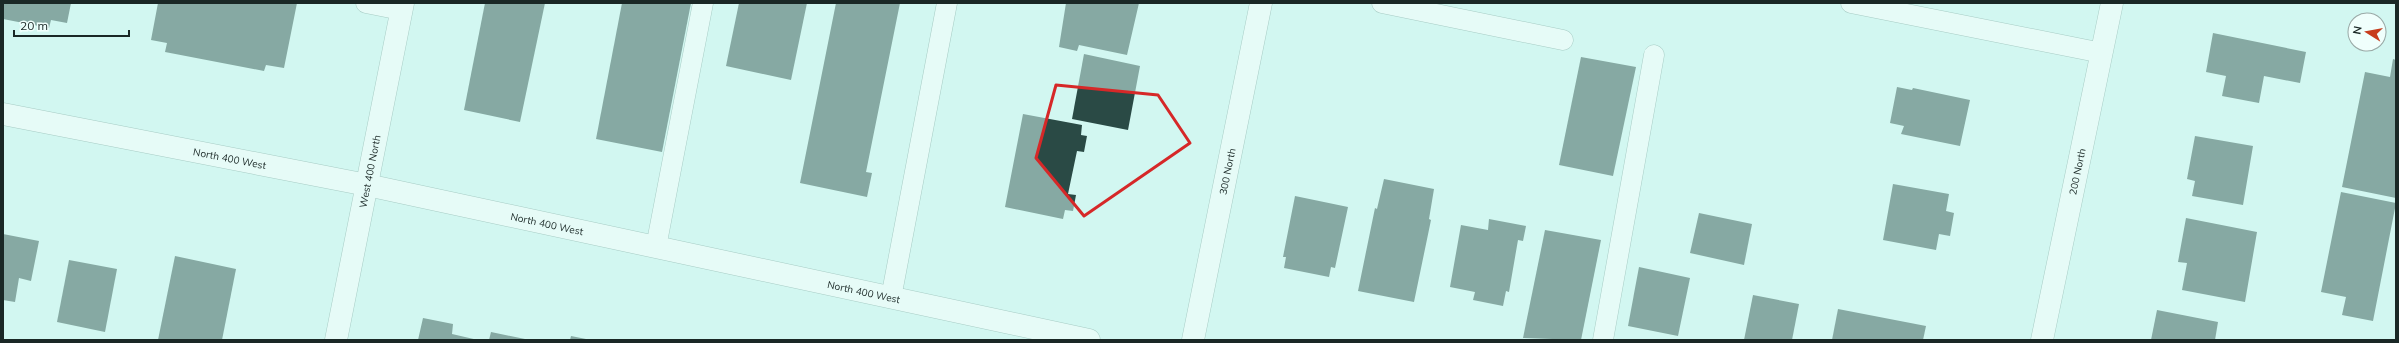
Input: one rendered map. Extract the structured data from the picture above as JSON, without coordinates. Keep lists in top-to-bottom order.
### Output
{
  "streets": {
    "street": [
      "North 400 West",
      "West 400 North",
      "300 North",
      "200 North"
    ]
  },
  "crossings": [
    ["North 400 West", "West 400 North"]
  ],
  "scale_bar": "20 m",
  "north": "left"
}
